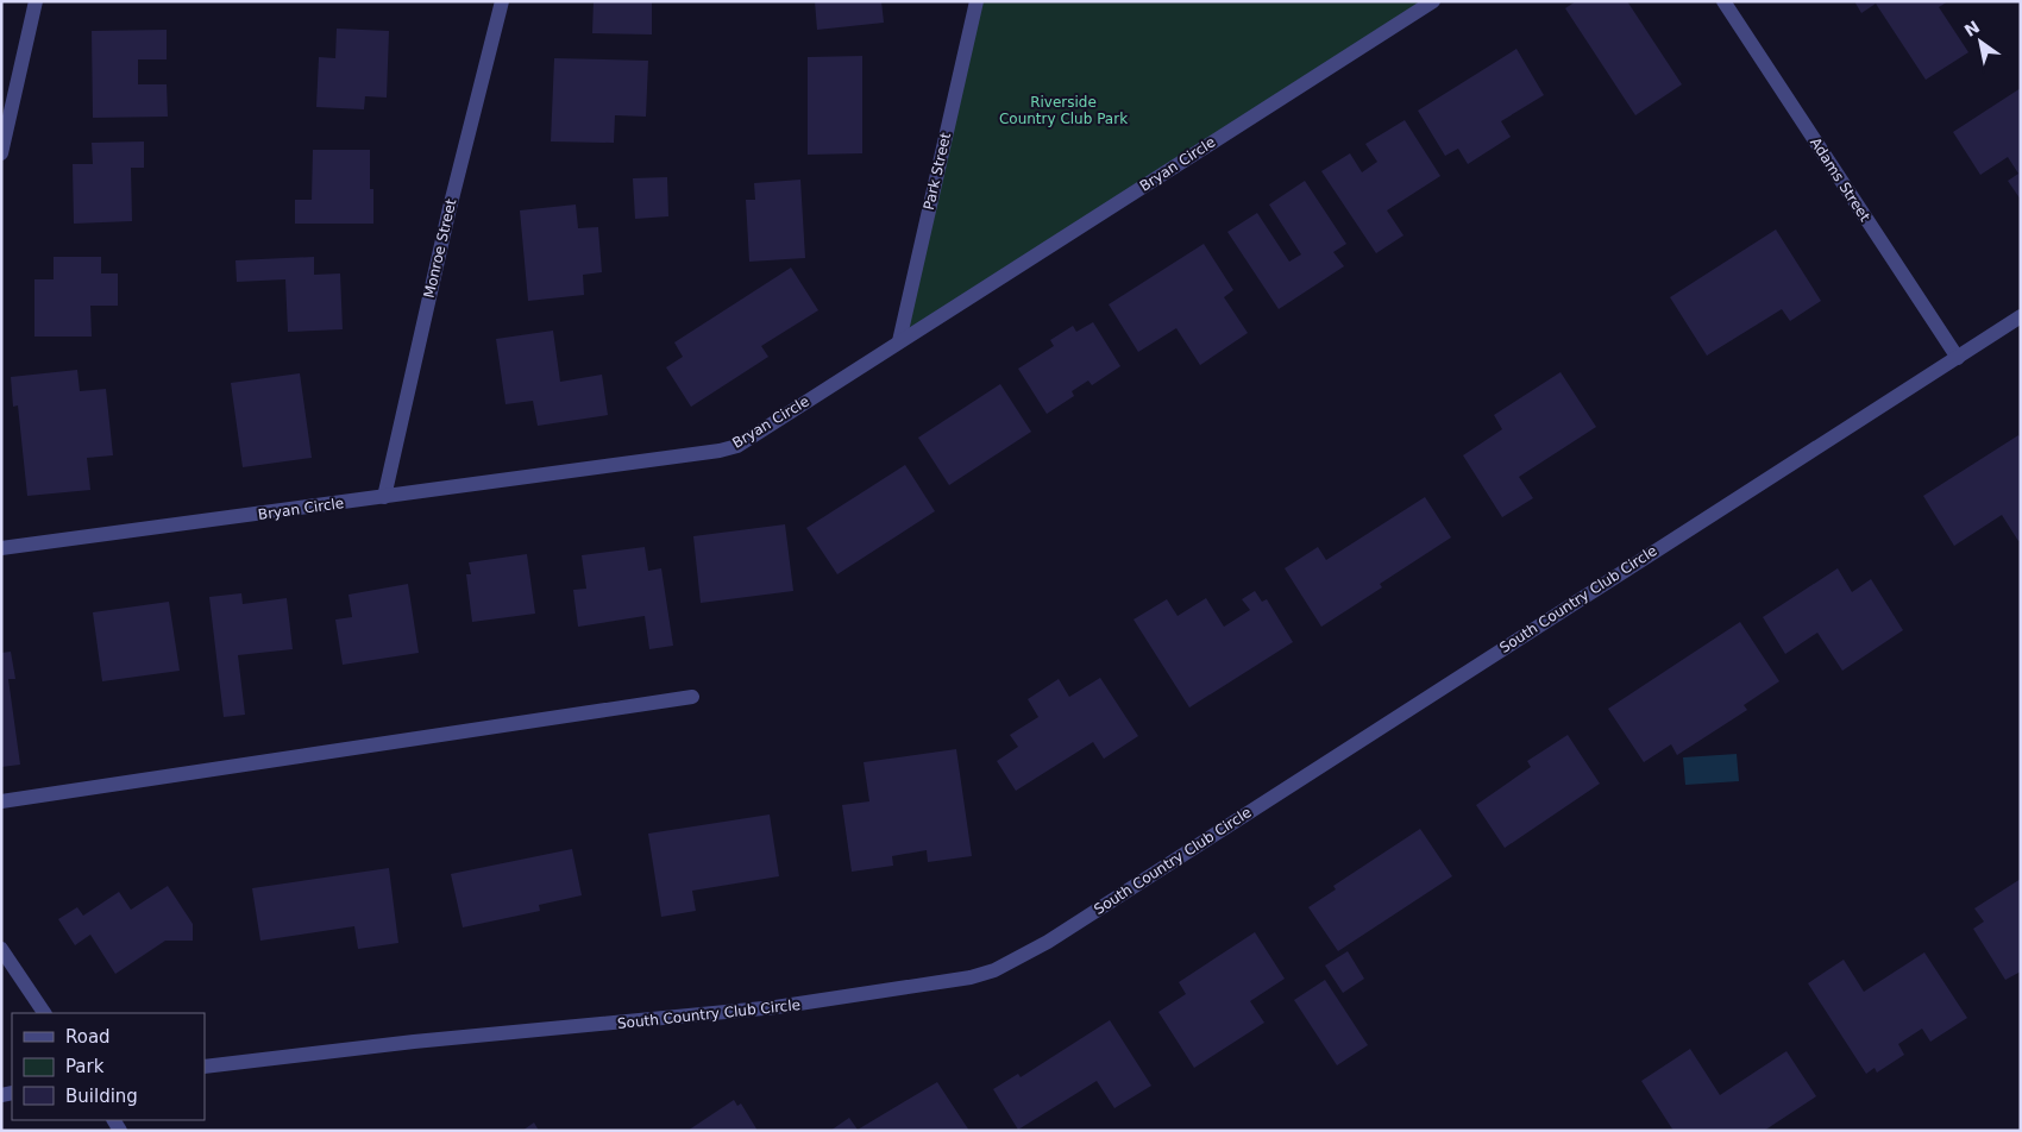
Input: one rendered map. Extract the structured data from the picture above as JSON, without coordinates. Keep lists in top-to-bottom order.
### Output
{
  "streets": {
    "street": [
      "Bryan Circle",
      "Park Street",
      "Adams Street",
      "Monroe Street",
      "South Country Club Circle"
    ]
  },
  "crossings": [
    ["Bryan Circle", "Park Street"],
    ["Bryan Circle", "Monroe Street"],
    ["Adams Street", "South Country Club Circle"]
  ],
  "parks": ["Riverside Country Club Park"],
  "legend": ["Road", "Park", "Building"],
  "north": "top left"
}
